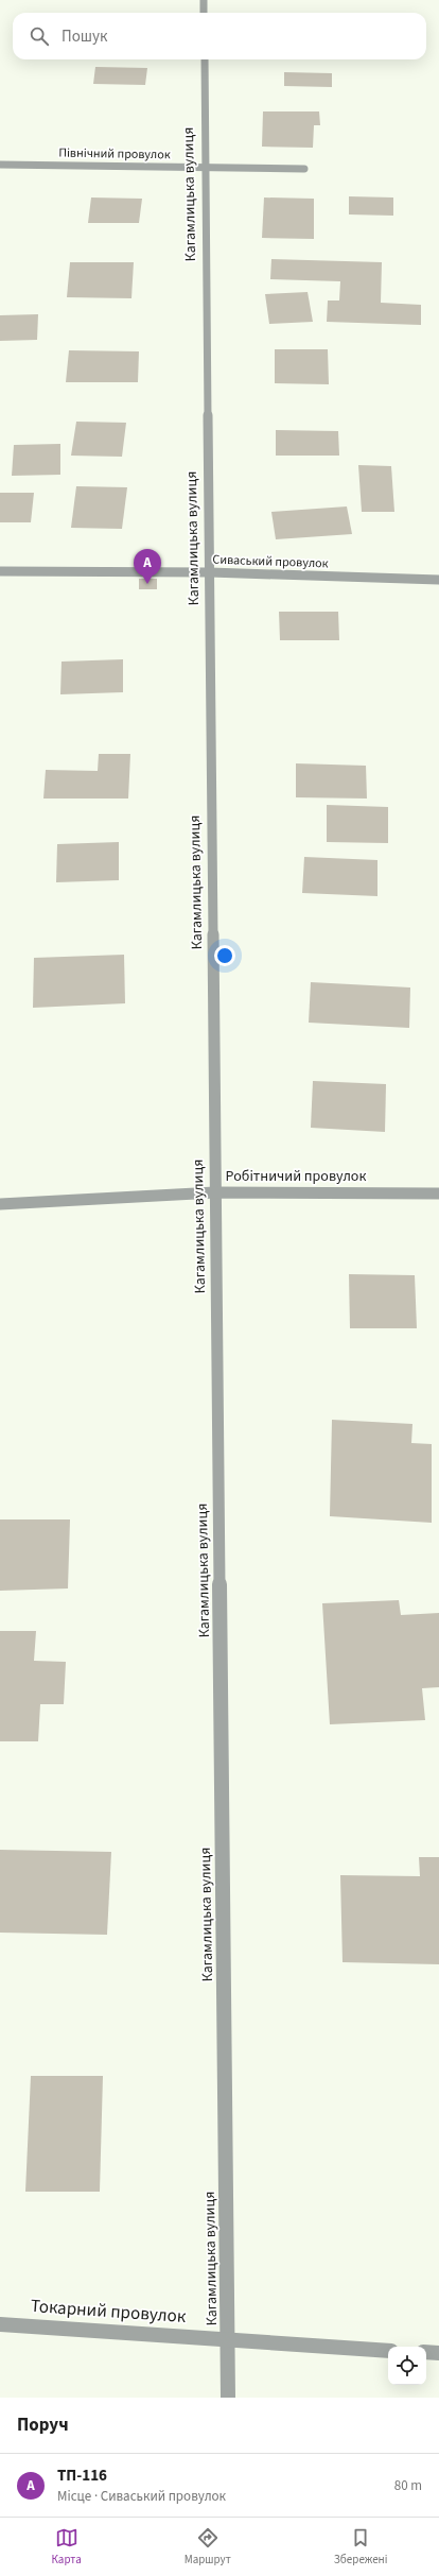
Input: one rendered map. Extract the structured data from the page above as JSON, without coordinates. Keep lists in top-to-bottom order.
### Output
{
  "streets": {
    "street": [
      "Північний провулок",
      "Кагамлицька вулиця",
      "Сиваський провулок",
      "Робітничий провулок",
      "Токарний провулок"
    ]
  },
  "crossings": [
    ["Північний провулок", "Кагамлицька вулиця"],
    ["Кагамлицька вулиця", "Сиваський провулок"],
    ["Кагамлицька вулиця", "Робітничий провулок"],
    ["Кагамлицька вулиця", "Токарний провулок"]
  ],
  "page": {
    "search": "Пошук",
    "pins": "A",
    "heading": "Поруч",
    "list": [
      {
        "mark": "A",
        "name": "ТП-116",
        "note": "Місце · Сиваський провулок",
        "value": "80 m"
      }
    ],
    "nav": ["Карта", "Маршрут", "Збережені"]
  }
}
